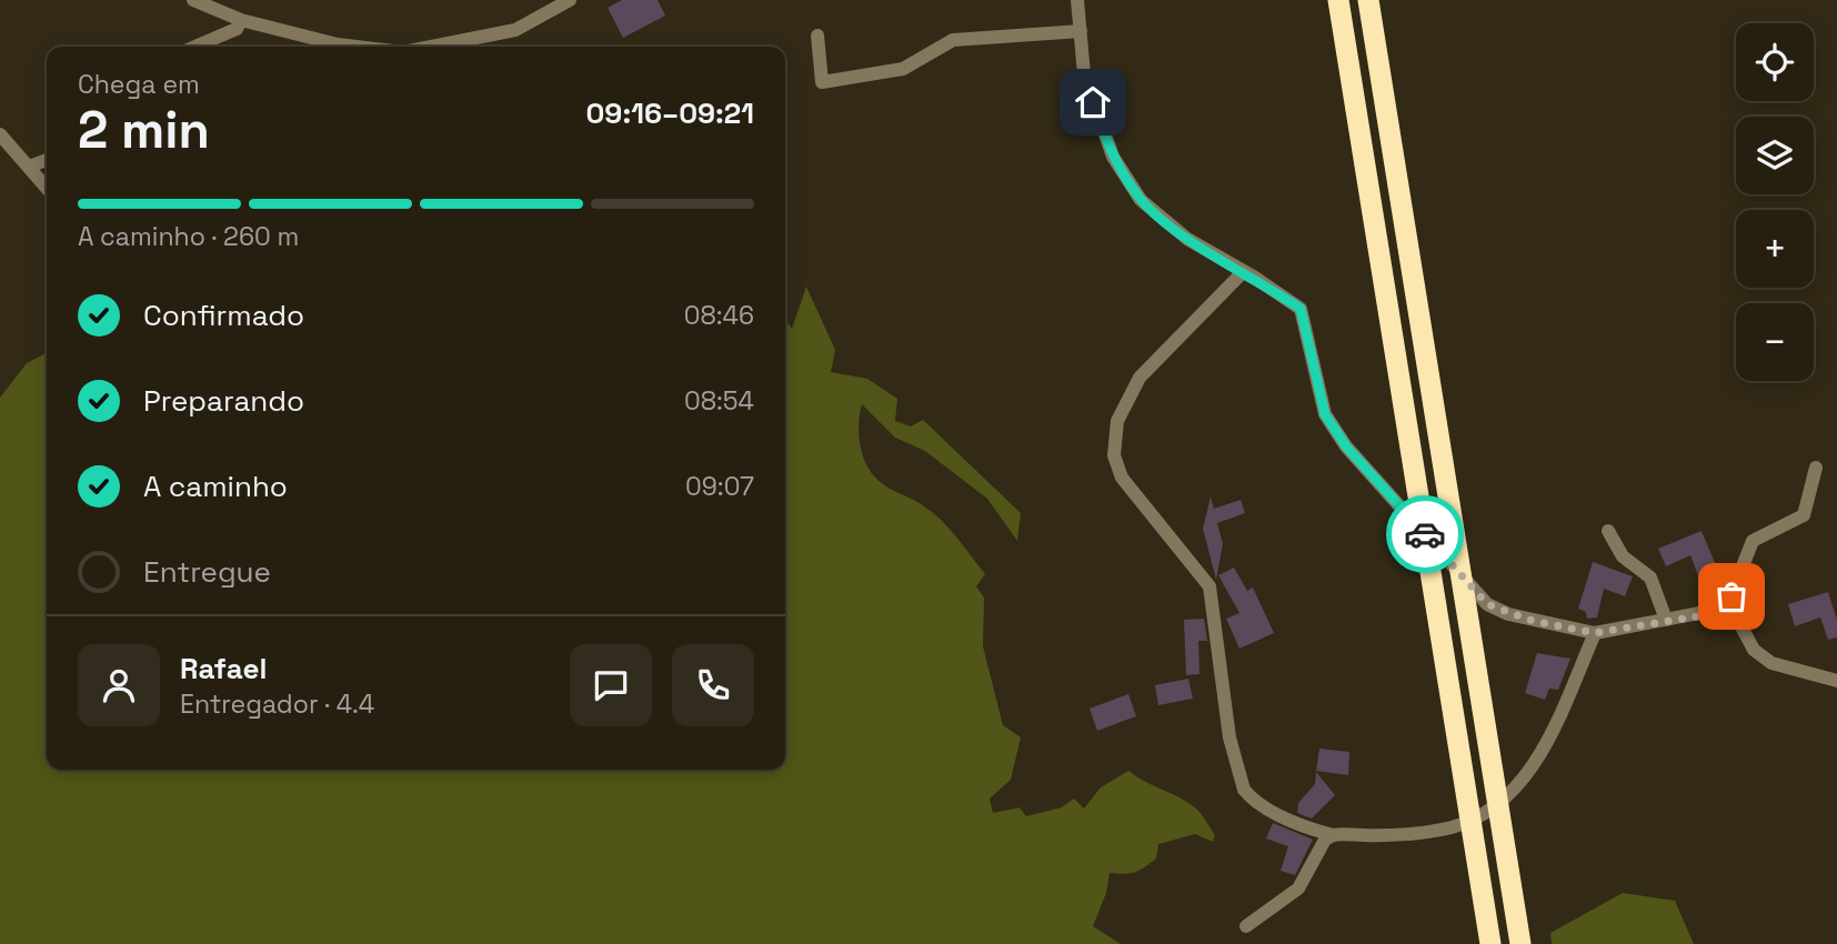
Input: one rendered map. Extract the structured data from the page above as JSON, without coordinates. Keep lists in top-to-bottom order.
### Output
{
  "page": {
    "map_buttons": ["+", "−"],
    "heading": ["2 min", "Chega em", "09:16–09:21"],
    "panel": ["Rafael", "Entregador · 4.4"],
    "bar": "A caminho · 260 m",
    "list": [
      ["Confirmado", "08:46"],
      ["Preparando", "08:54"],
      ["A caminho", "09:07"],
      "Entregue"
    ]
  }
}
